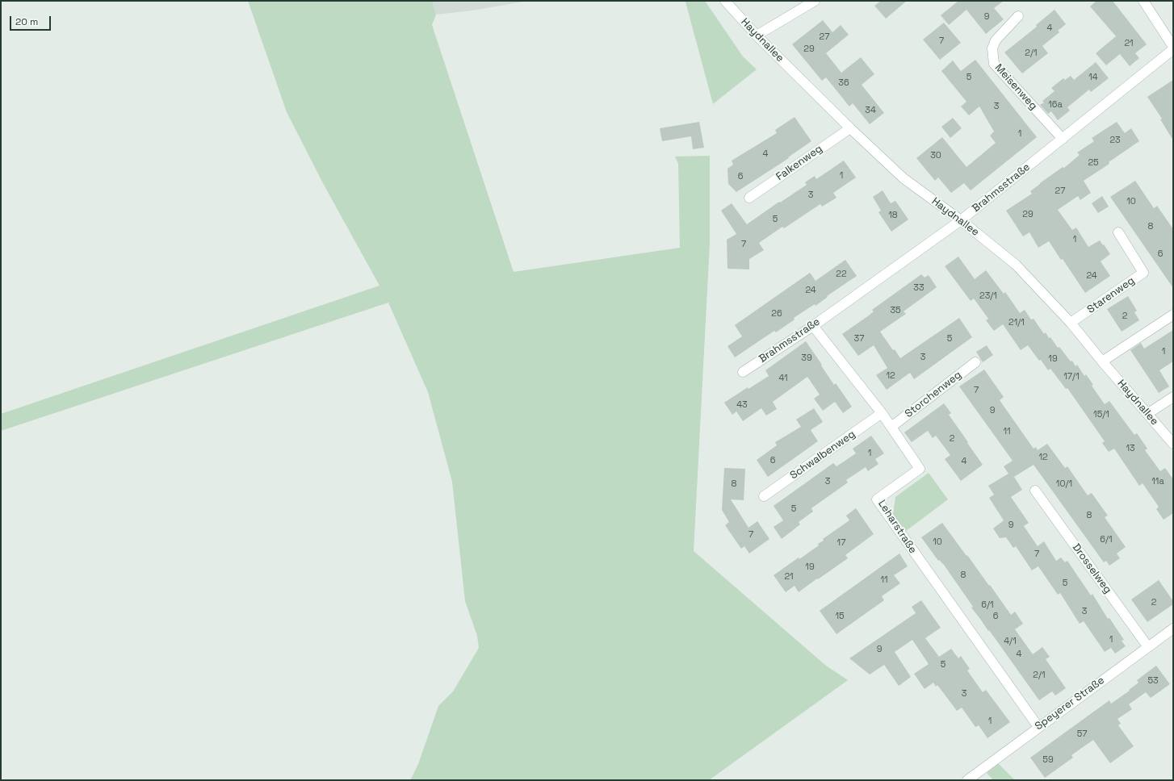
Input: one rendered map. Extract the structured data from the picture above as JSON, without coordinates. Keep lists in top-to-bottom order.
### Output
{
  "streets": {
    "street": [
      "Haydnallee",
      "Meisenweg",
      "Falkenweg",
      "Brahmsstraße",
      "Starenweg",
      "Storchenweg",
      "Schwalbenweg",
      "Leharstraße",
      "Drosselweg",
      "Speyerer Straße"
    ]
  },
  "crossings": [
    ["Haydnallee", "Falkenweg"],
    ["Haydnallee", "Brahmsstraße"],
    ["Haydnallee", "Starenweg"],
    ["Meisenweg", "Brahmsstraße"],
    ["Brahmsstraße", "Leharstraße"],
    ["Storchenweg", "Leharstraße"],
    ["Schwalbenweg", "Leharstraße"],
    ["Leharstraße", "Speyerer Straße"],
    ["Drosselweg", "Speyerer Straße"]
  ],
  "house_numbers": [
    "9",
    "4",
    "27",
    "7",
    "21",
    "29",
    "2/1",
    "5",
    "14",
    "36",
    "16a",
    "3",
    "34",
    "1",
    "23",
    "4",
    "30",
    "25",
    "1",
    "6",
    "27",
    "3",
    "10",
    "29",
    "18",
    "5",
    "8",
    "1",
    "7",
    "6",
    "22",
    "24",
    "33",
    "24",
    "23/1",
    "35",
    "26",
    "2",
    "21/1",
    "37",
    "5",
    "1",
    "3",
    "39",
    "19",
    "12",
    "17/1",
    "41",
    "7",
    "43",
    "9",
    "15/1",
    "11",
    "2",
    "13",
    "1",
    "12",
    "6",
    "4",
    "3",
    "11a",
    "8",
    "10/1",
    "5",
    "8",
    "9",
    "7",
    "6/1",
    "10",
    "17",
    "7",
    "19",
    "8",
    "21",
    "11",
    "5",
    "2",
    "6/1",
    "3",
    "15",
    "6",
    "1",
    "4/1",
    "9",
    "4",
    "5",
    "2/1",
    "53",
    "3",
    "1",
    "57",
    "59"
  ],
  "scale_bar": "20 m"
}
